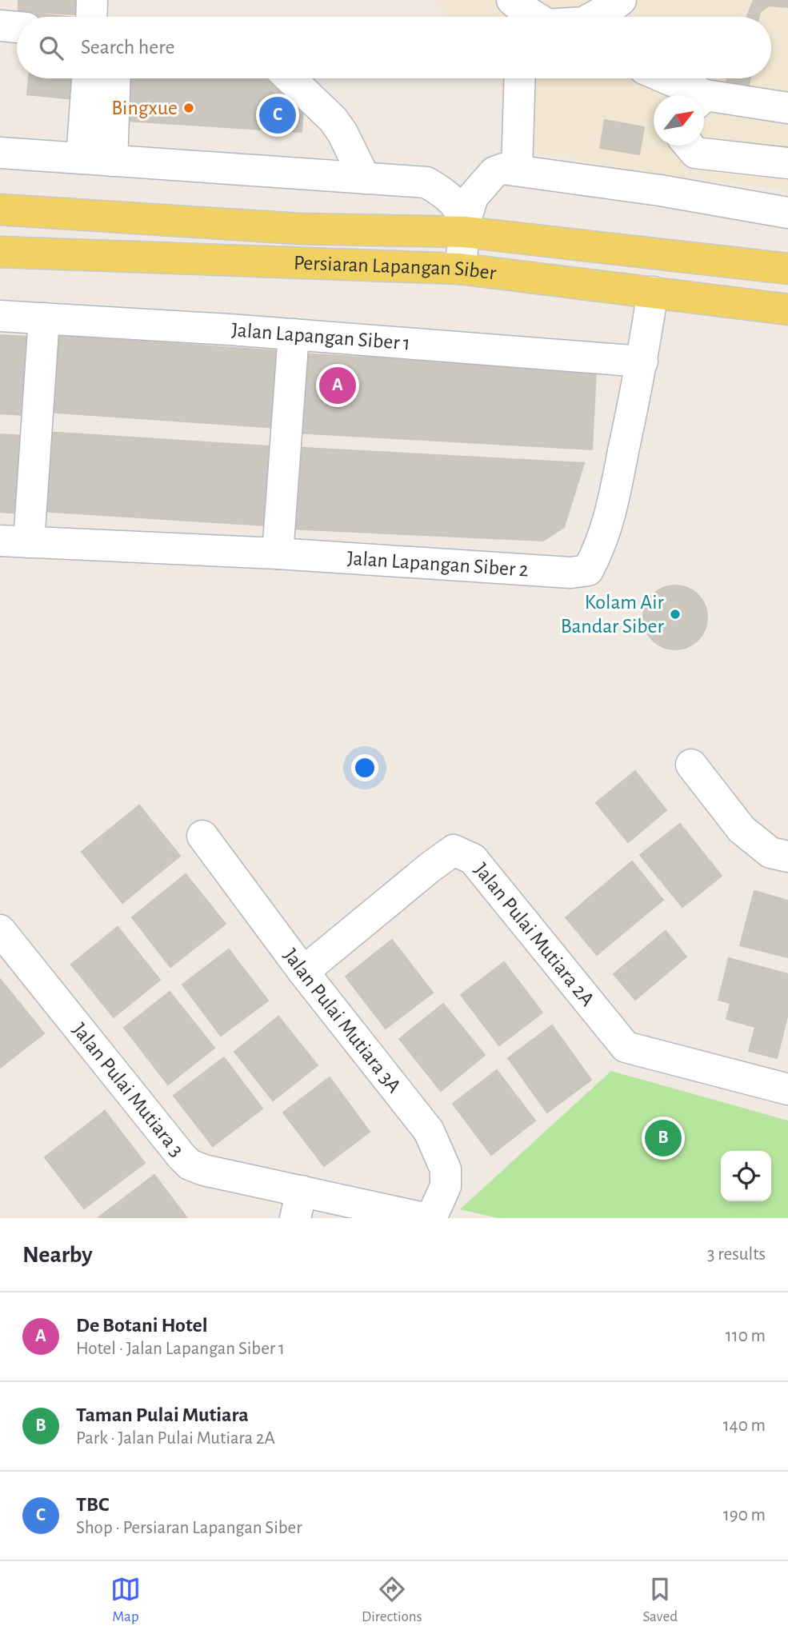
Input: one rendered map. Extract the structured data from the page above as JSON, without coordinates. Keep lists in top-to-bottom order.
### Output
{
  "streets": {
    "main road": ["Persiaran Lapangan Siber"],
    "street": [
      "Jalan Lapangan Siber 1",
      "Jalan Lapangan Siber 2",
      "Jalan Pulai Mutiara 2A",
      "Jalan Pulai Mutiara 3A",
      "Jalan Pulai Mutiara 3"
    ]
  },
  "crossings": [
    ["Persiaran Lapangan Siber", "Jalan Lapangan Siber 2"],
    ["Jalan Lapangan Siber 1", "Jalan Lapangan Siber 2"],
    ["Jalan Pulai Mutiara 2A", "Jalan Pulai Mutiara 3A"]
  ],
  "places": ["Bingxue", "Kolam Air Bandar Siber"],
  "north": "top right",
  "page": {
    "search": "Search here",
    "pins": ["C", "A", "B"],
    "heading": ["Nearby", "3 results"],
    "list": [
      {
        "mark": "A",
        "name": "De Botani Hotel",
        "note": "Hotel · Jalan Lapangan Siber 1",
        "value": "110 m"
      },
      {
        "mark": "B",
        "name": "Taman Pulai Mutiara",
        "note": "Park · Jalan Pulai Mutiara 2A",
        "value": "140 m"
      },
      {
        "mark": "C",
        "name": "TBC",
        "note": "Shop · Persiaran Lapangan Siber",
        "value": "190 m"
      }
    ],
    "nav": ["Map", "Directions", "Saved"]
  }
}
